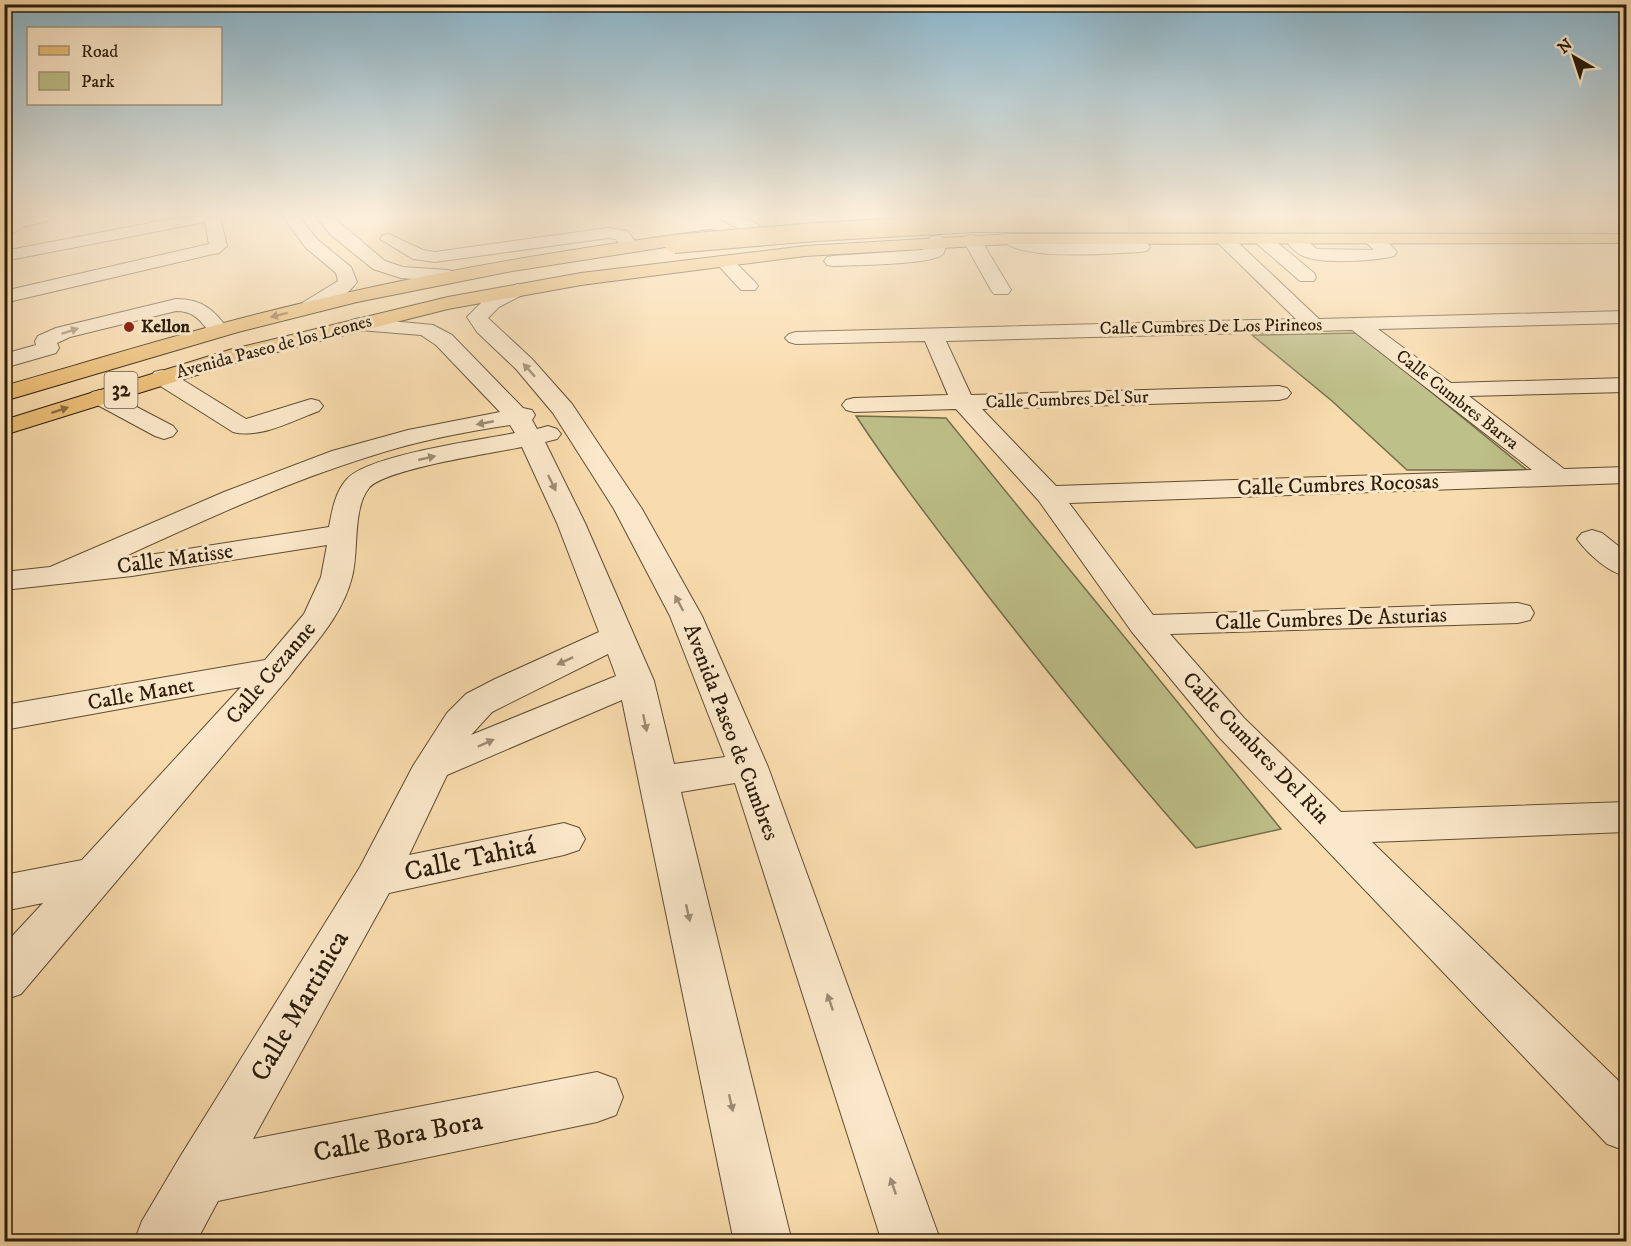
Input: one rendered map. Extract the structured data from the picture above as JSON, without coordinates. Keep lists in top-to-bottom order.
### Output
{
  "streets": {
    "main road": ["Avenida Paseo de los Leones", "32"],
    "street": [
      "Calle Cumbres De Los Pirineos",
      "Calle Cumbres Del Sur",
      "Calle Cumbres Barva",
      "Calle Cumbres Rocosas",
      "Calle Matisse",
      "Calle Cumbres De Asturias",
      "Calle Cezanne",
      "Calle Manet",
      "Avenida Paseo de Cumbres",
      "Calle Cumbres Del Rin",
      "Calle Tahitá",
      "Calle Martinica",
      "Calle Bora Bora"
    ]
  },
  "crossings": [
    ["Calle Cumbres De Los Pirineos", "Calle Cumbres Barva"],
    ["Calle Cumbres De Los Pirineos", "Calle Cumbres Del Rin"],
    ["Calle Cumbres Del Sur", "Calle Cumbres Del Rin"],
    ["Calle Cumbres Barva", "Calle Cumbres Rocosas"],
    ["Calle Cumbres Rocosas", "Calle Cumbres Del Rin"],
    ["Calle Matisse", "Calle Cezanne"],
    ["Calle Cumbres De Asturias", "Calle Cumbres Del Rin"],
    ["Calle Cezanne", "Calle Manet"],
    ["Calle Tahitá", "Calle Martinica"],
    ["Calle Martinica", "Calle Bora Bora"]
  ],
  "places": ["Kellon"],
  "legend": ["Road", "Park"],
  "north": "top left"
}
